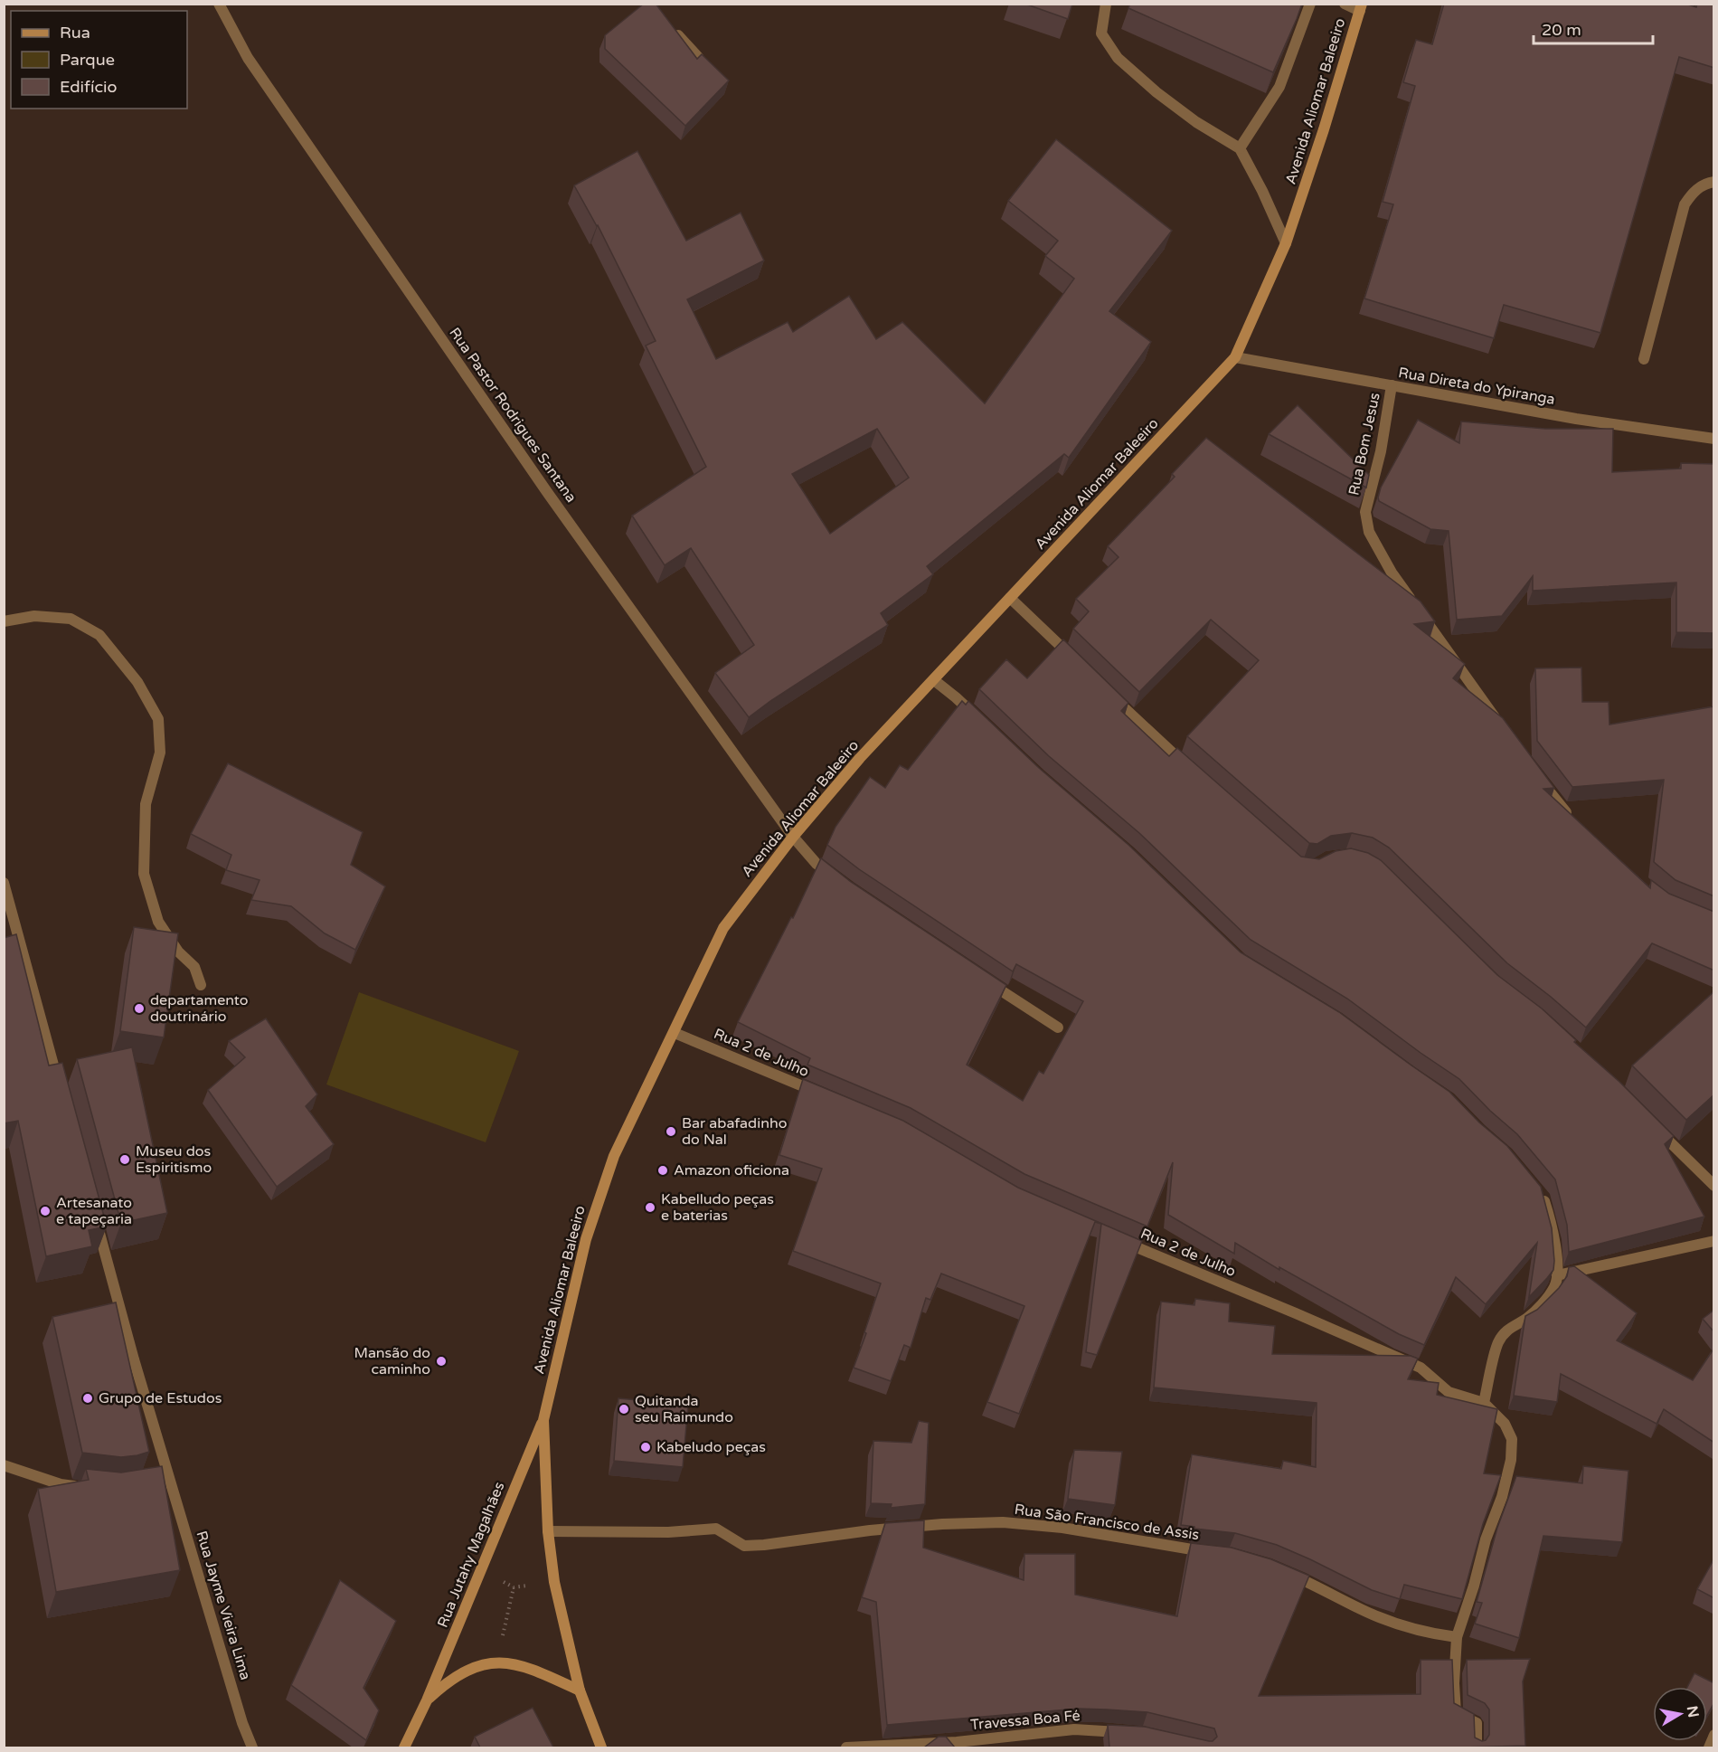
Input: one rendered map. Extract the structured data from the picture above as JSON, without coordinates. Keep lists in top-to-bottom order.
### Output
{
  "streets": {
    "main road": ["Avenida Aliomar Baleeiro", "Rua Jutahy Magalhães"],
    "street": [
      "Rua Direta do Ypiranga",
      "Rua Pastor Rodrigues Santana",
      "Rua Bom Jesus",
      "Rua 2 de Julho",
      "Rua São Francisco de Assis",
      "Rua Jayme Vieira Lima",
      "Travessa Boa Fé"
    ]
  },
  "crossings": [
    ["Avenida Aliomar Baleeiro", "Rua Direta do Ypiranga"],
    ["Avenida Aliomar Baleeiro", "Rua Pastor Rodrigues Santana"],
    ["Avenida Aliomar Baleeiro", "Rua 2 de Julho"],
    ["Avenida Aliomar Baleeiro", "Rua São Francisco de Assis"],
    ["Avenida Aliomar Baleeiro", "Rua Jutahy Magalhães"],
    ["Rua Direta do Ypiranga", "Rua Bom Jesus"]
  ],
  "places": [
    "departamento doutrinário",
    "Bar abafadinho do Nal",
    "Museu dos Espiritismo",
    "Amazon oficiona",
    "Kabelludo peças e baterias",
    "Artesanato e tapeçaria",
    "Mansão do caminho",
    "Grupo de Estudos",
    "Quitanda seu Raimundo",
    "Kabeludo peças"
  ],
  "legend": ["Rua", "Parque", "Edifício"],
  "scale_bar": "20 m",
  "north": "right"
}
